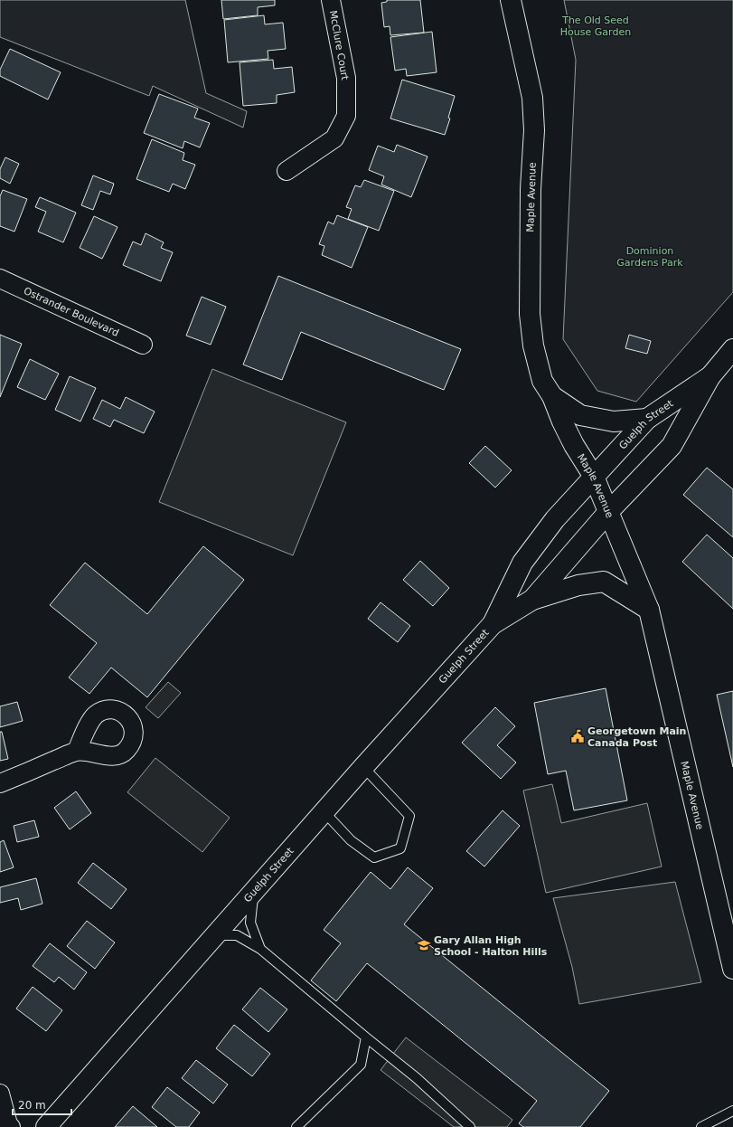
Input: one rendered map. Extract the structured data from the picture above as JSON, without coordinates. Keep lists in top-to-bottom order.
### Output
{
  "streets": {
    "main road": ["Maple Avenue", "Guelph Street"],
    "street": ["McClure Court", "Ostrander Boulevard"]
  },
  "crossings": [
    ["Maple Avenue", "Guelph Street"]
  ],
  "parks": ["The Old Seed House Garden", "Dominion Gardens Park"],
  "places": {
    "public building": ["Georgetown Main Canada Post"],
    "school or university": ["Gary Allan High School - Halton Hills"]
  },
  "scale_bar": "20 m"
}
